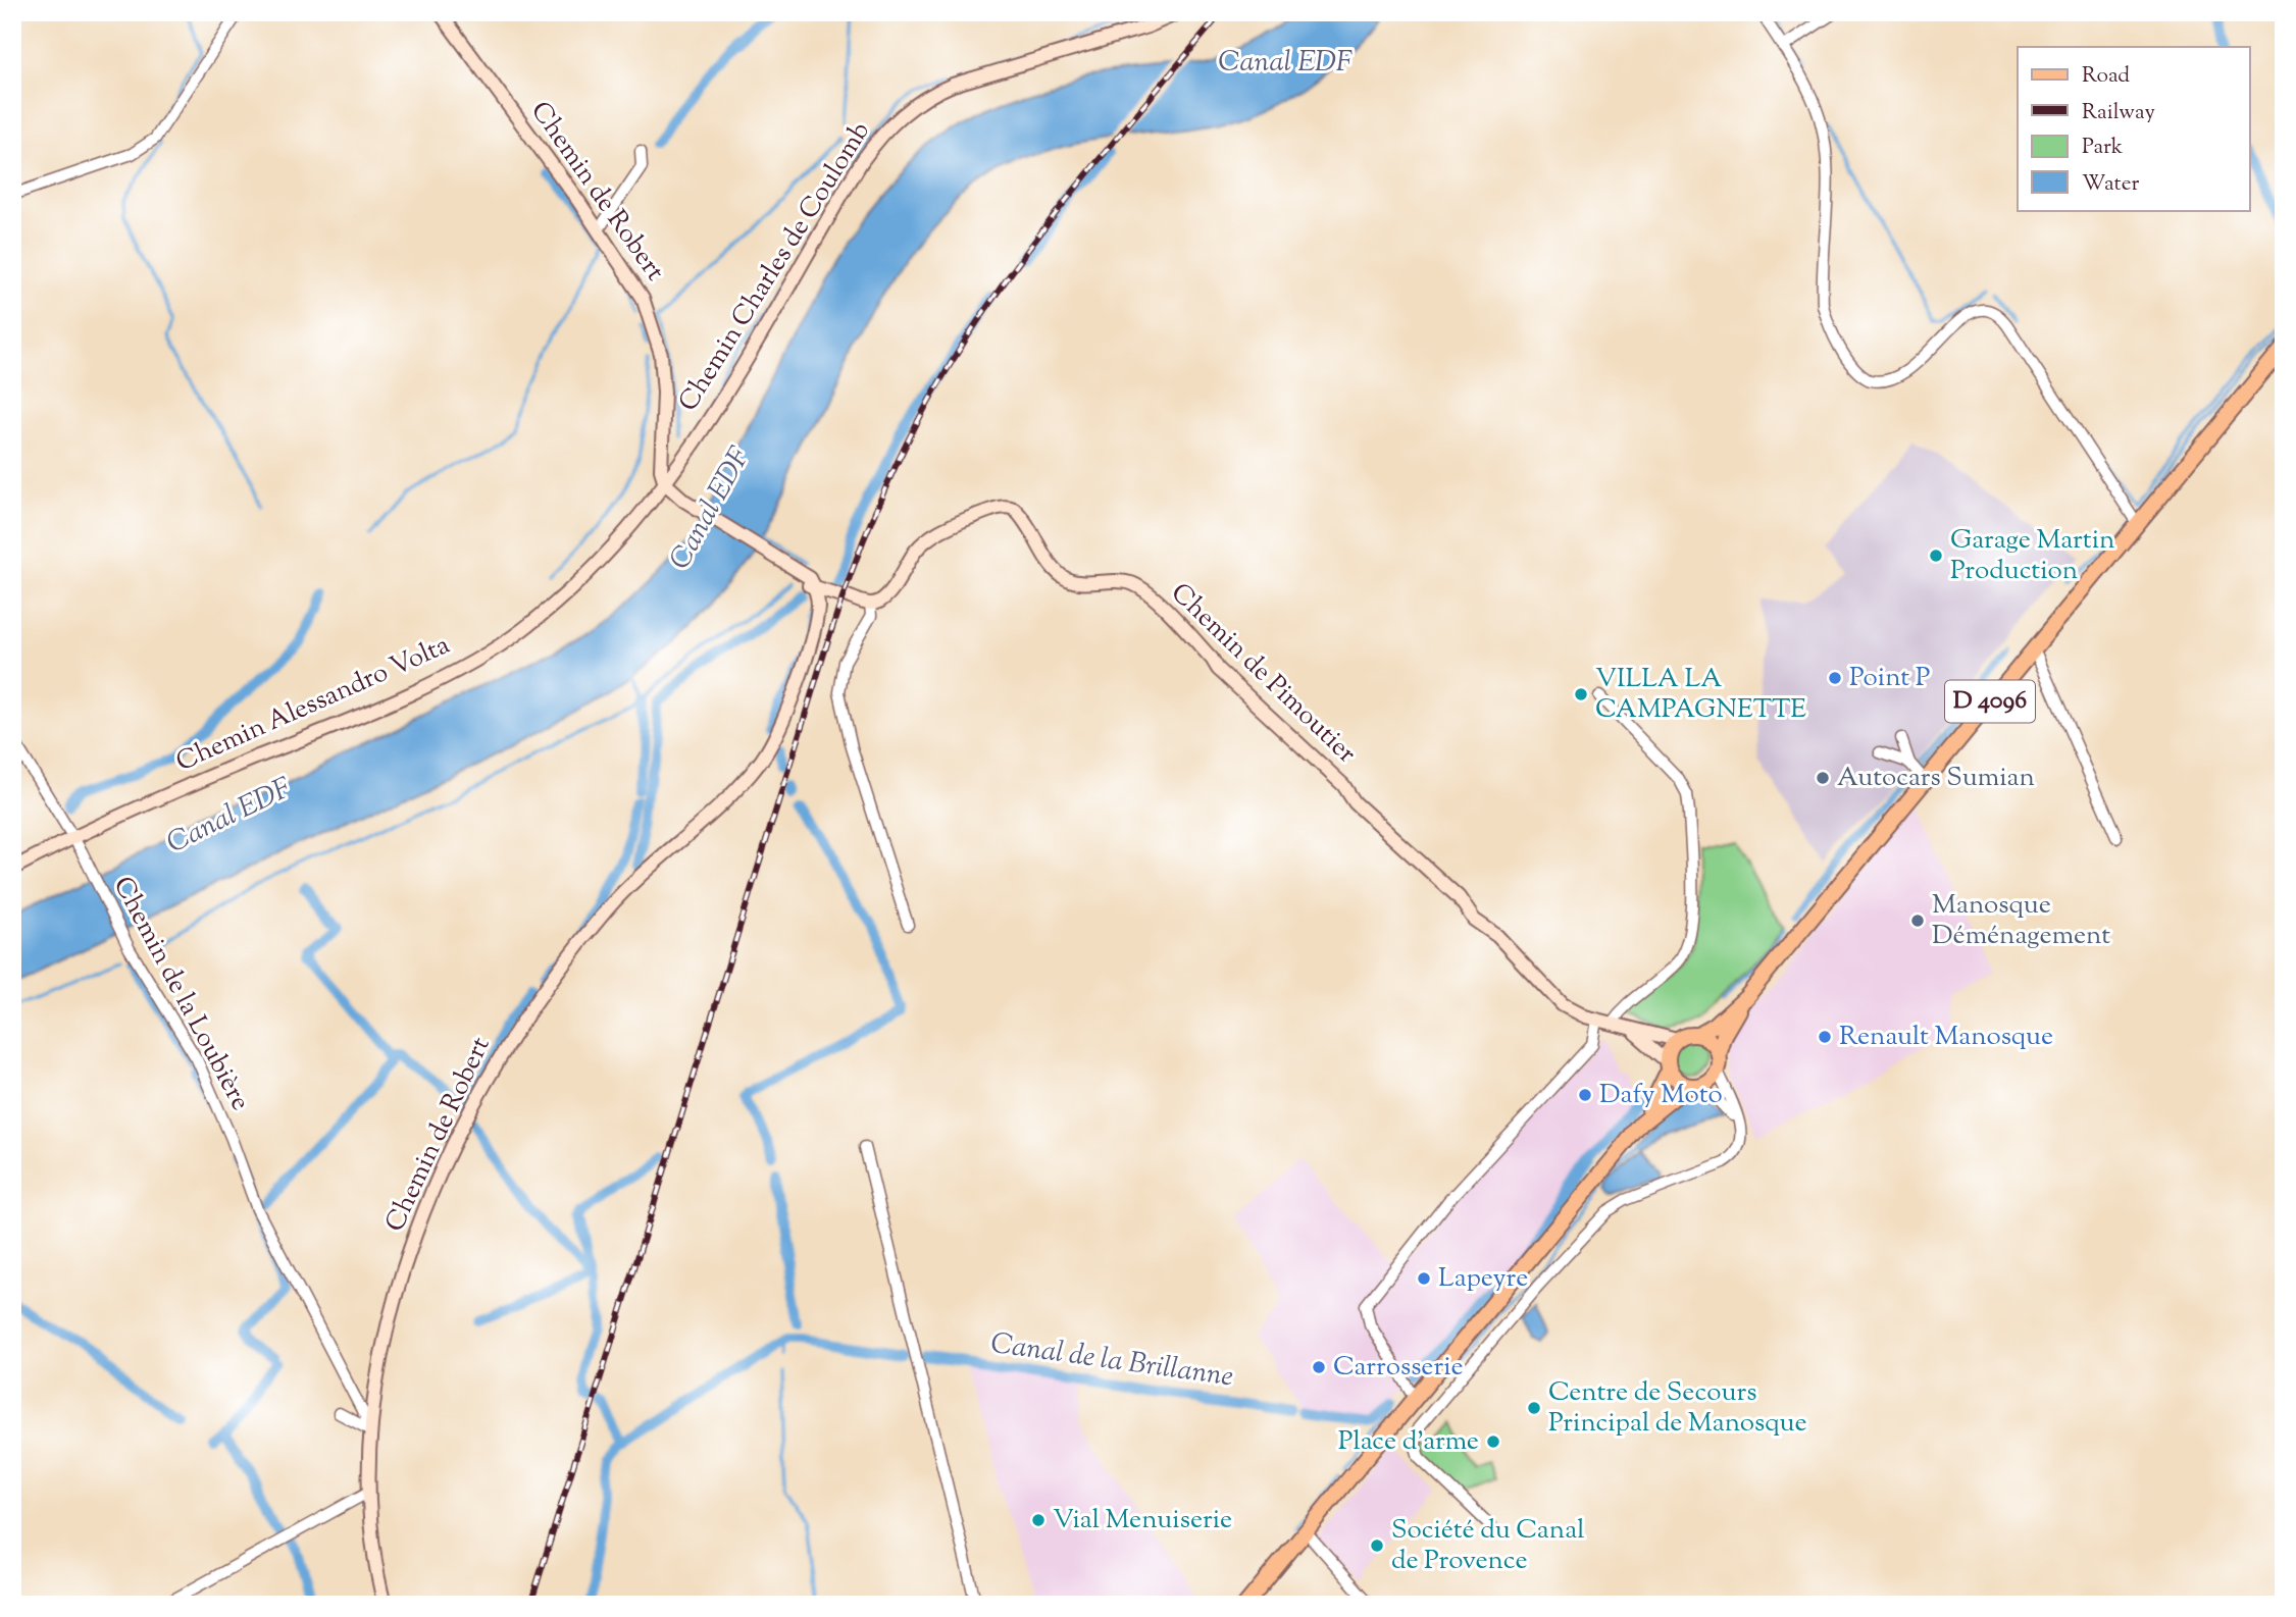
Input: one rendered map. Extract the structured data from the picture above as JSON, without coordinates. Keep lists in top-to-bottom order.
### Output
{
  "streets": {
    "main road": ["D 4096"],
    "street": [
      "Chemin de Robert",
      "Chemin Charles de Coulomb",
      "Chemin de Pimoutier",
      "Chemin Alessandro Volta",
      "Chemin de la Loubière"
    ]
  },
  "crossings": [
    ["Chemin de Robert", "Chemin Charles de Coulomb"],
    ["Chemin de Robert", "Chemin Alessandro Volta"],
    ["Chemin de Robert", "Chemin de la Loubière"],
    ["Chemin Charles de Coulomb", "Chemin Alessandro Volta"],
    ["Chemin de Pimoutier", "D 4096"],
    ["Chemin Alessandro Volta", "Chemin de la Loubière"]
  ],
  "water": ["Canal EDF", "Canal de la Brillanne"],
  "places": [
    "Garage Martin Production",
    "Point P",
    "VILLA LA CAMPAGNETTE",
    "Autocars Sumian",
    "Manosque Déménagement",
    "Renault Manosque",
    "Dafy Moto",
    "Lapeyre",
    "Carrosserie",
    "Centre de Secours Principal de Manosque",
    "Place d'arme",
    "Vial Menuiserie",
    "Société du Canal de Provence"
  ],
  "legend": [
    "Road",
    "Railway",
    "Park",
    "Water"
  ]
}
